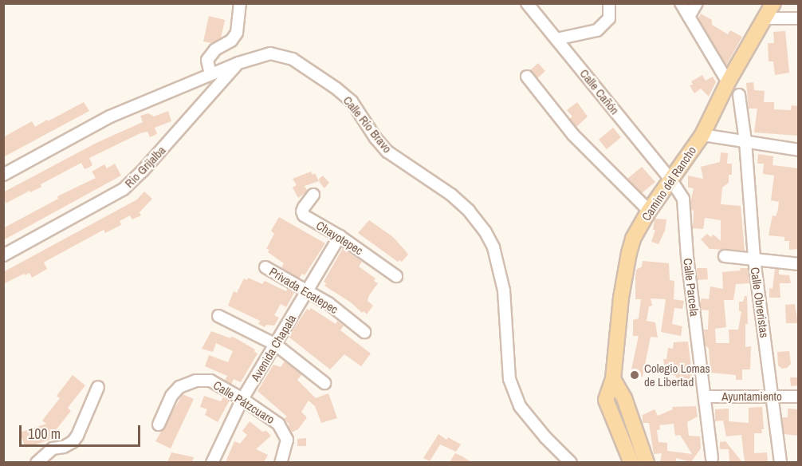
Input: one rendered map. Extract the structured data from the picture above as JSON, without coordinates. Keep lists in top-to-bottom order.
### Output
{
  "streets": {
    "main road": ["Camino del Rancho"],
    "street": [
      "Calle Cañón",
      "Calle Río Bravo",
      "Rio Grijalba",
      "Chayotepec",
      "Calle Parcela",
      "Privada Ecatepec",
      "Calle Obreristas",
      "Avenida Chapala",
      "Ayuntamiento",
      "Calle Pátzcuaro"
    ]
  },
  "crossings": [
    ["Calle Cañón", "Camino del Rancho"],
    ["Calle Cañón", "Calle Parcela"],
    ["Calle Río Bravo", "Rio Grijalba"],
    ["Camino del Rancho", "Calle Parcela"],
    ["Chayotepec", "Avenida Chapala"],
    ["Calle Parcela", "Ayuntamiento"],
    ["Privada Ecatepec", "Avenida Chapala"],
    ["Calle Obreristas", "Ayuntamiento"],
    ["Avenida Chapala", "Calle Pátzcuaro"]
  ],
  "places": ["Colegio Lomas de Libertad"],
  "scale_bar": "100 m"
}
